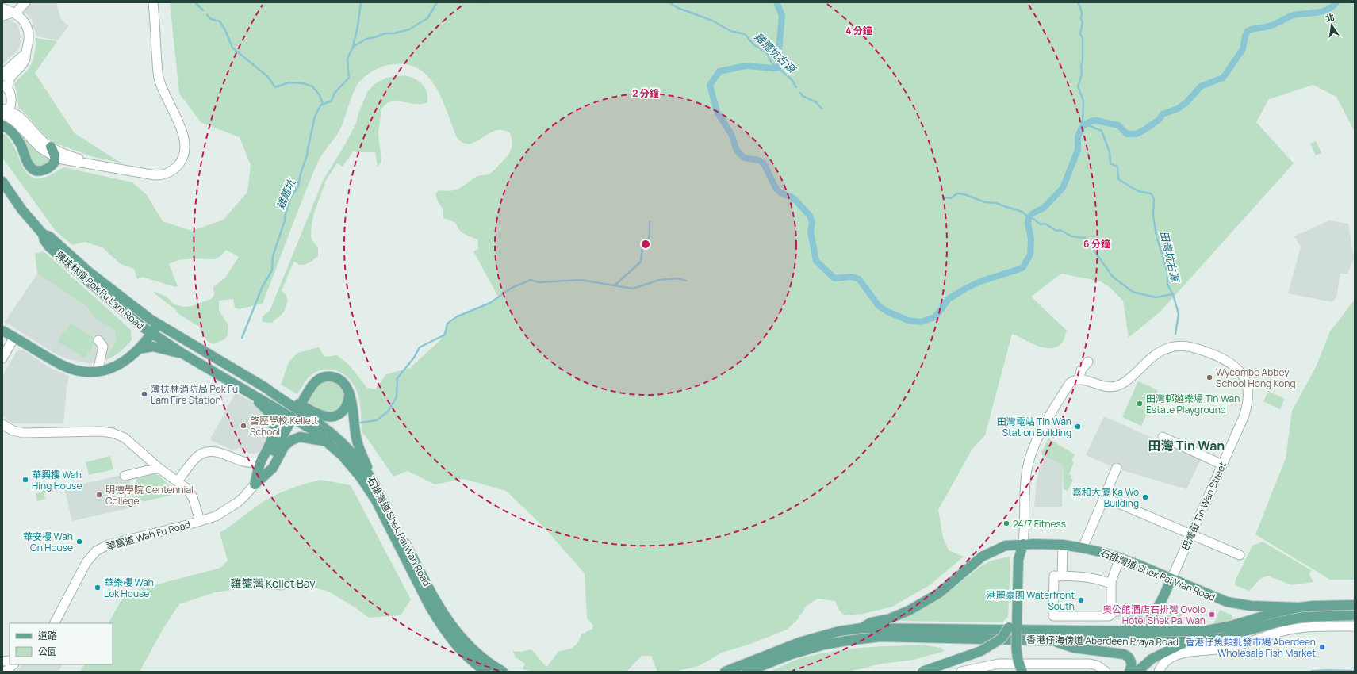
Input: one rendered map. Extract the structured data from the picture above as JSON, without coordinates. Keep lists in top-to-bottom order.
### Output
{
  "streets": {
    "main road": ["薄扶林道 Pok Fu Lam Road", "石排灣道 Shek Pai Wan Road", "香港仔海傍道 Aberdeen Praya Road"],
    "street": ["田灣街 Tin Wan Street", "華富道 Wah Fu Road"]
  },
  "crossings": [
    ["薄扶林道 Pok Fu Lam Road", "石排灣道 Shek Pai Wan Road"],
    ["田灣街 Tin Wan Street", "石排灣道 Shek Pai Wan Road"],
    ["石排灣道 Shek Pai Wan Road", "香港仔海傍道 Aberdeen Praya Road"]
  ],
  "districts": ["田灣 Tin Wan", "雞籠灣 Kellet Bay"],
  "water": ["雞籠坑右源", "雞籠坑", "田灣坑右源"],
  "places": [
    "Wycombe Abbey School Hong Kong",
    "薄扶林消防局 Pok Fu Lam Fire Station",
    "田灣邨遊樂場 Tin Wan Estate Playground",
    "啓歷學校 Kellett School",
    "田灣電站 Tin Wan Station Building",
    "華興樓 Wah Hing House",
    "明德學院 Centennial College",
    "嘉和大廈 Ka Wo Building",
    "24/7 Fitness",
    "華安樓 Wah On House",
    "華樂樓 Wah Lok House",
    "港麗豪園 Waterfront South",
    "奧公館酒店石排灣 Ovolo Hotel Shek Pai Wan",
    "香港仔魚類批發市場 Aberdeen Wholesale Fish Market"
  ],
  "legend": ["道路", "公園"],
  "north": "top",
  "rings": ["4 分鐘", "2 分鐘", "6 分鐘"]
}
